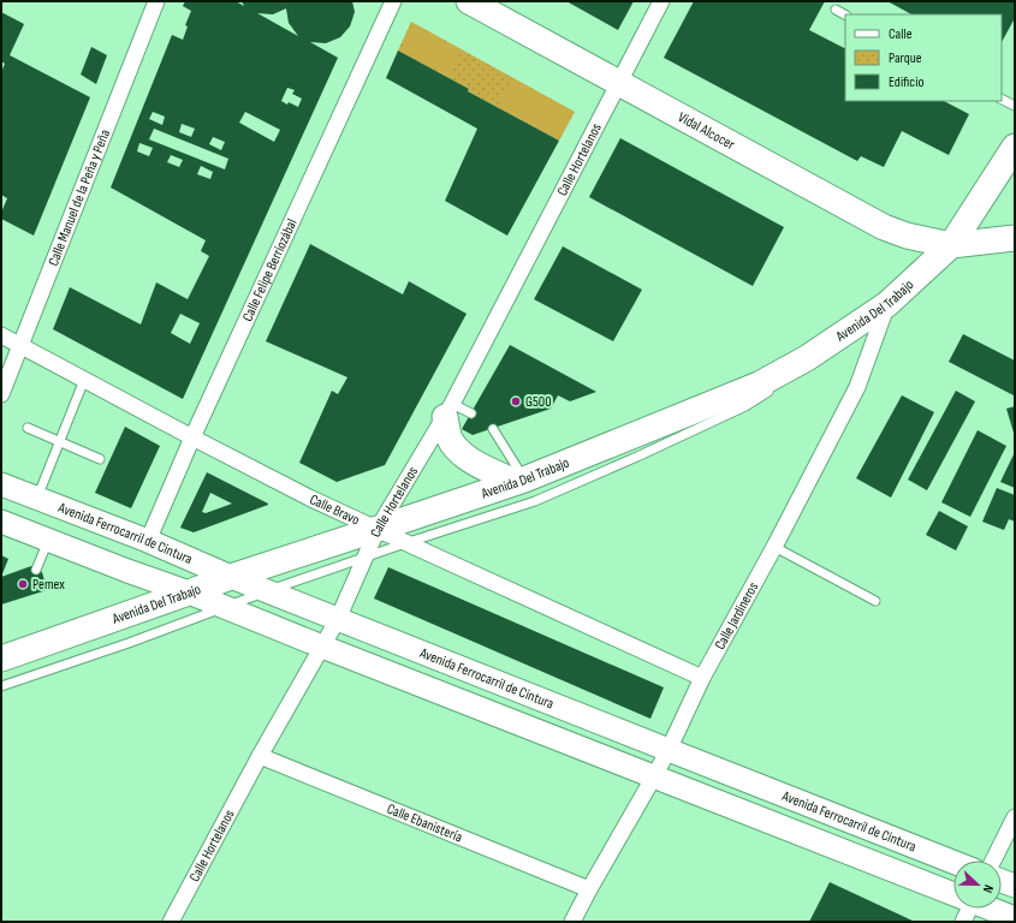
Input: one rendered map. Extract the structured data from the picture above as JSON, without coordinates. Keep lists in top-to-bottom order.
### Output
{
  "streets": {
    "main road": ["Vidal Alcocer", "Avenida Del Trabajo"],
    "street": [
      "Calle Hortelanos",
      "Calle Manuel de la Peña y Peña",
      "Calle Felipe Berriozábal",
      "Calle Bravo",
      "Avenida Ferrocarril de Cintura",
      "Calle Jardineros",
      "Calle Ebanistería"
    ]
  },
  "crossings": [
    ["Vidal Alcocer", "Calle Hortelanos"],
    ["Vidal Alcocer", "Avenida Del Trabajo"],
    ["Calle Hortelanos", "Avenida Del Trabajo"],
    ["Calle Hortelanos", "Calle Bravo"],
    ["Calle Hortelanos", "Avenida Ferrocarril de Cintura"],
    ["Calle Hortelanos", "Calle Ebanistería"],
    ["Calle Manuel de la Peña y Peña", "Calle Bravo"],
    ["Calle Felipe Berriozábal", "Calle Bravo"],
    ["Calle Felipe Berriozábal", "Avenida Ferrocarril de Cintura"],
    ["Avenida Del Trabajo", "Calle Bravo"],
    ["Avenida Del Trabajo", "Avenida Ferrocarril de Cintura"],
    ["Avenida Del Trabajo", "Calle Jardineros"],
    ["Calle Bravo", "Calle Jardineros"],
    ["Avenida Ferrocarril de Cintura", "Calle Jardineros"],
    ["Calle Jardineros", "Calle Ebanistería"]
  ],
  "places": ["G500", "Pemex"],
  "legend": ["Calle", "Parque", "Edificio"],
  "north": "right"
}
